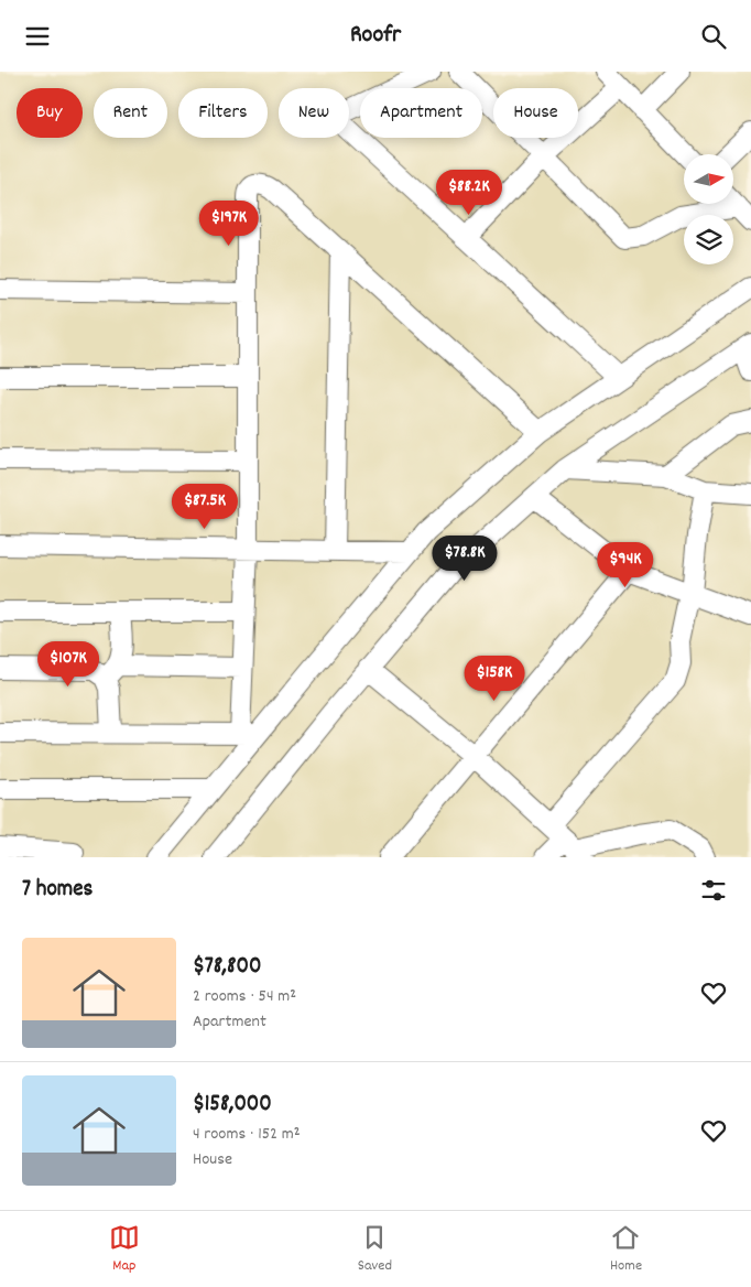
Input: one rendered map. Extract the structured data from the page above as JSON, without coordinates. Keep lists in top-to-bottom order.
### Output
{
  "north": "right",
  "page": {
    "header": "Roofr",
    "chip": [
      "Buy",
      "Rent",
      "Filters",
      "New",
      "Apartment",
      "House"
    ],
    "price": [
      "$88.2K",
      "$197K",
      "$87.5K",
      "$78.8K",
      "$94K",
      "$107K",
      "$158K"
    ],
    "heading": "7 homes",
    "list": [
      {
        "name": "$78,800",
        "note": "2 rooms · 54 m² · Apartment"
      },
      {
        "name": "$158,000",
        "note": "4 rooms · 152 m² · House"
      }
    ],
    "tabs": ["Map", "Saved", "Home"]
  }
}
